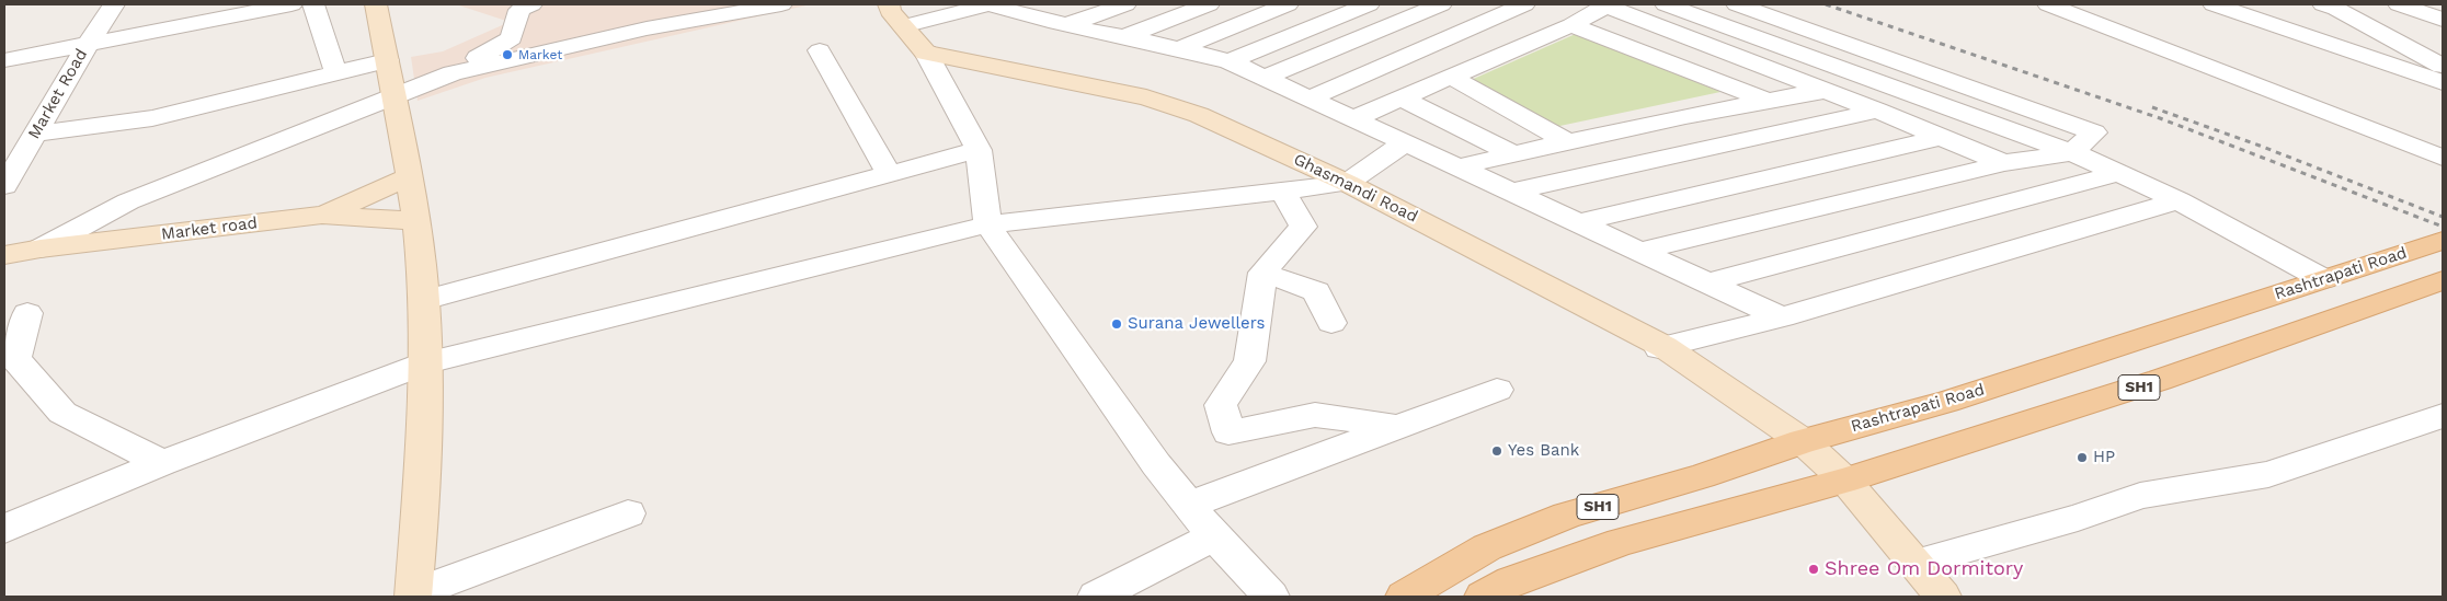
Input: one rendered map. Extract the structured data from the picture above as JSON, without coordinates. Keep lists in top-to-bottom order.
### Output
{
  "streets": {
    "main road": ["Rashtrapati Road", "SH1"],
    "street": ["Market Road", "Ghasmandi Road", "Market road"]
  },
  "crossings": [
    ["Ghasmandi Road", "Rashtrapati Road"],
    ["Ghasmandi Road", "SH1"]
  ],
  "places": [
    "Market",
    "Surana Jewellers",
    "Yes Bank",
    "HP",
    "Shree Om Dormitory"
  ]
}
